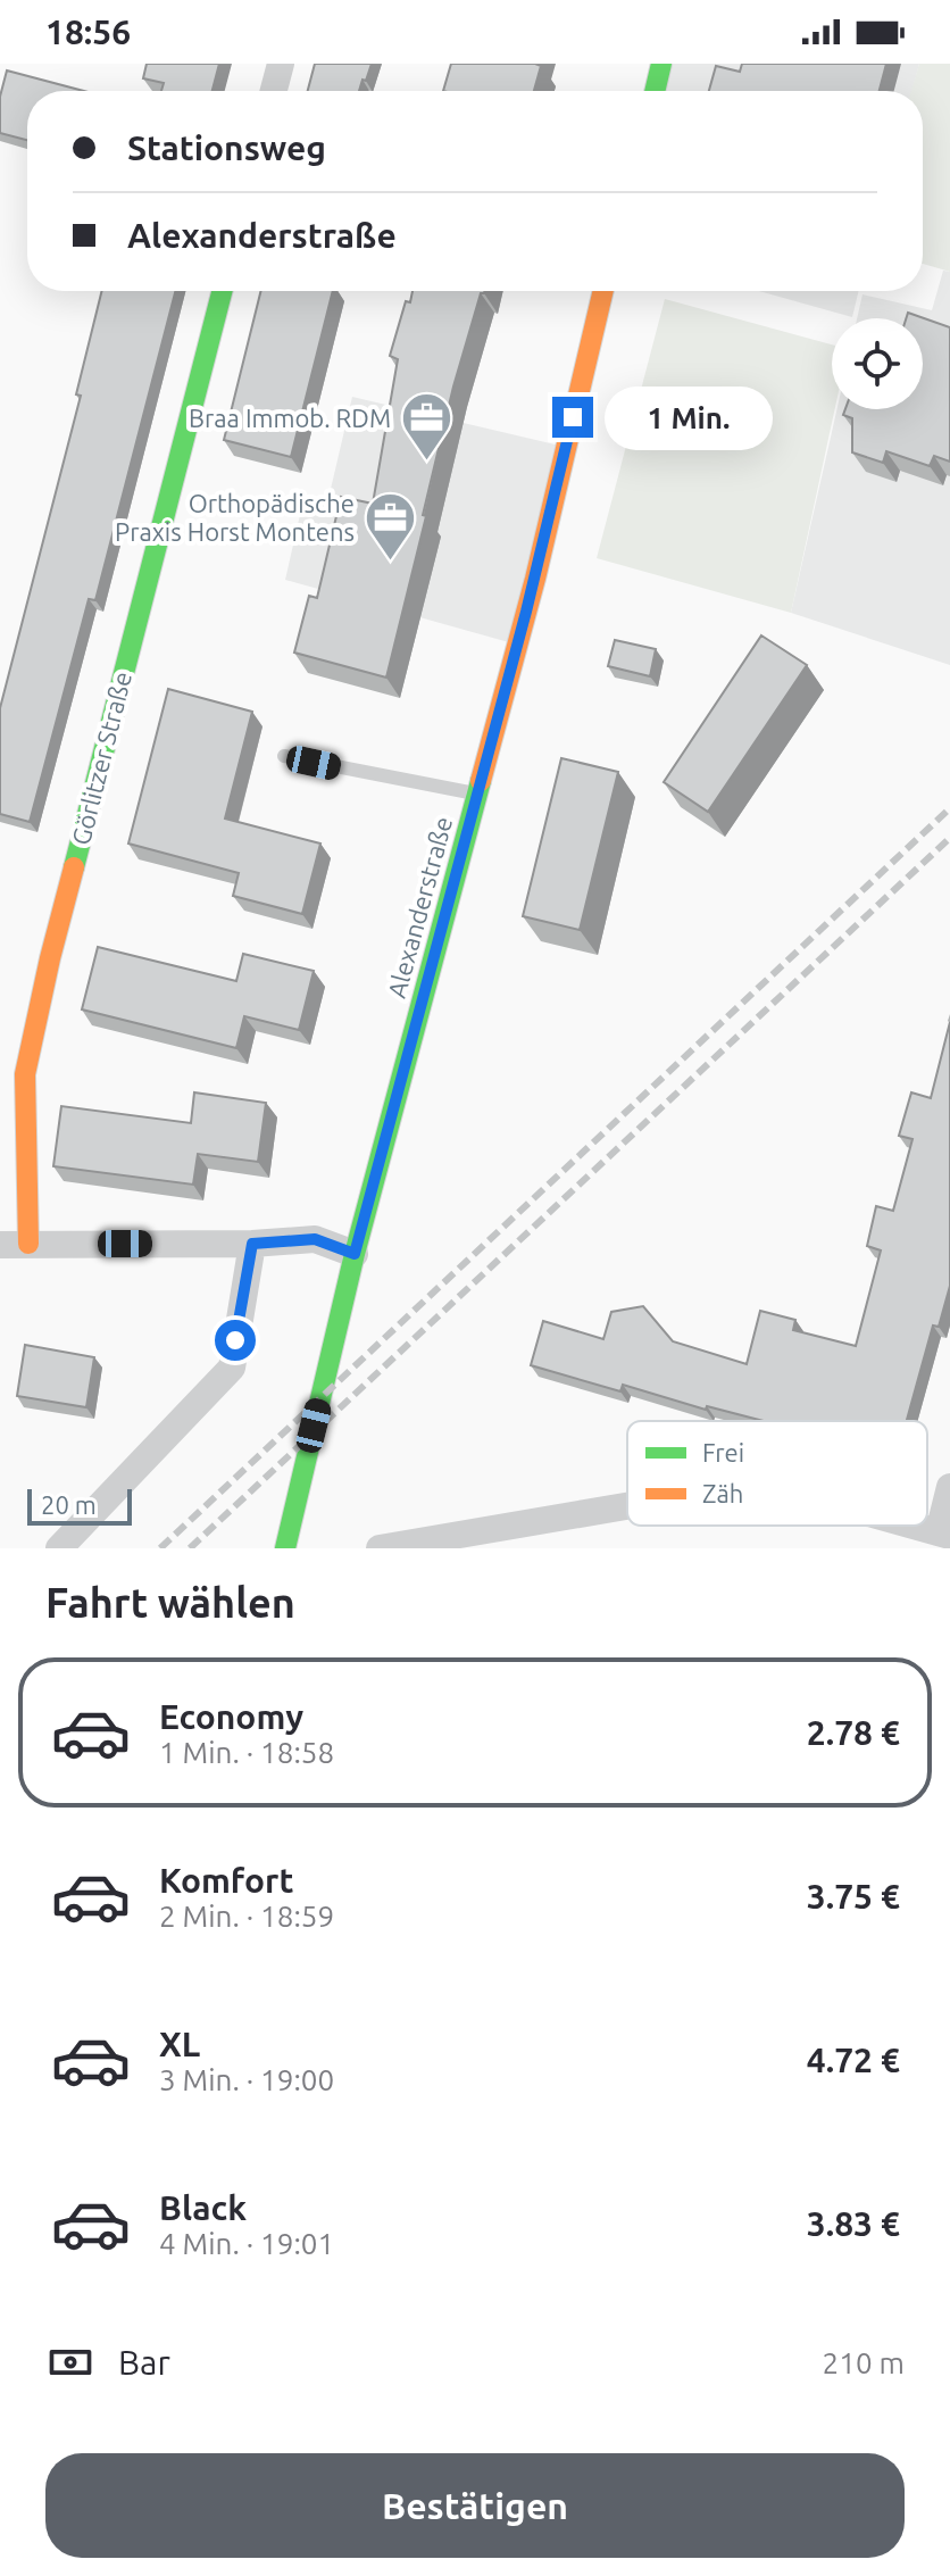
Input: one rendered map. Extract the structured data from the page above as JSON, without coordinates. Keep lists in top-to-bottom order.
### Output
{
  "streets": {
    "main road": ["Görlitzer Straße", "Alexanderstraße"]
  },
  "places": {
    "office": ["Braa Immob. RDM", "Orthopädische Praxis Horst Montens"]
  },
  "legend": ["Frei", "Zäh"],
  "scale_bar": "20 m",
  "page": {
    "status": "18:56",
    "banner": ["Stationsweg", "Alexanderstraße"],
    "bubble": "1 Min.",
    "scale": "20 m",
    "heading": "Fahrt wählen",
    "list": [
      {
        "name": "Economy",
        "note": "1 Min. · 18:58",
        "value": "2.78 €"
      },
      {
        "name": "Komfort",
        "note": "2 Min. · 18:59",
        "value": "3.75 €"
      },
      {
        "name": "XL",
        "note": "3 Min. · 19:00",
        "value": "4.72 €"
      },
      {
        "name": "Black",
        "note": "4 Min. · 19:01",
        "value": "3.83 €"
      }
    ],
    "pay": ["Bar", "210 m"],
    "buttons": "Bestätigen"
  }
}
